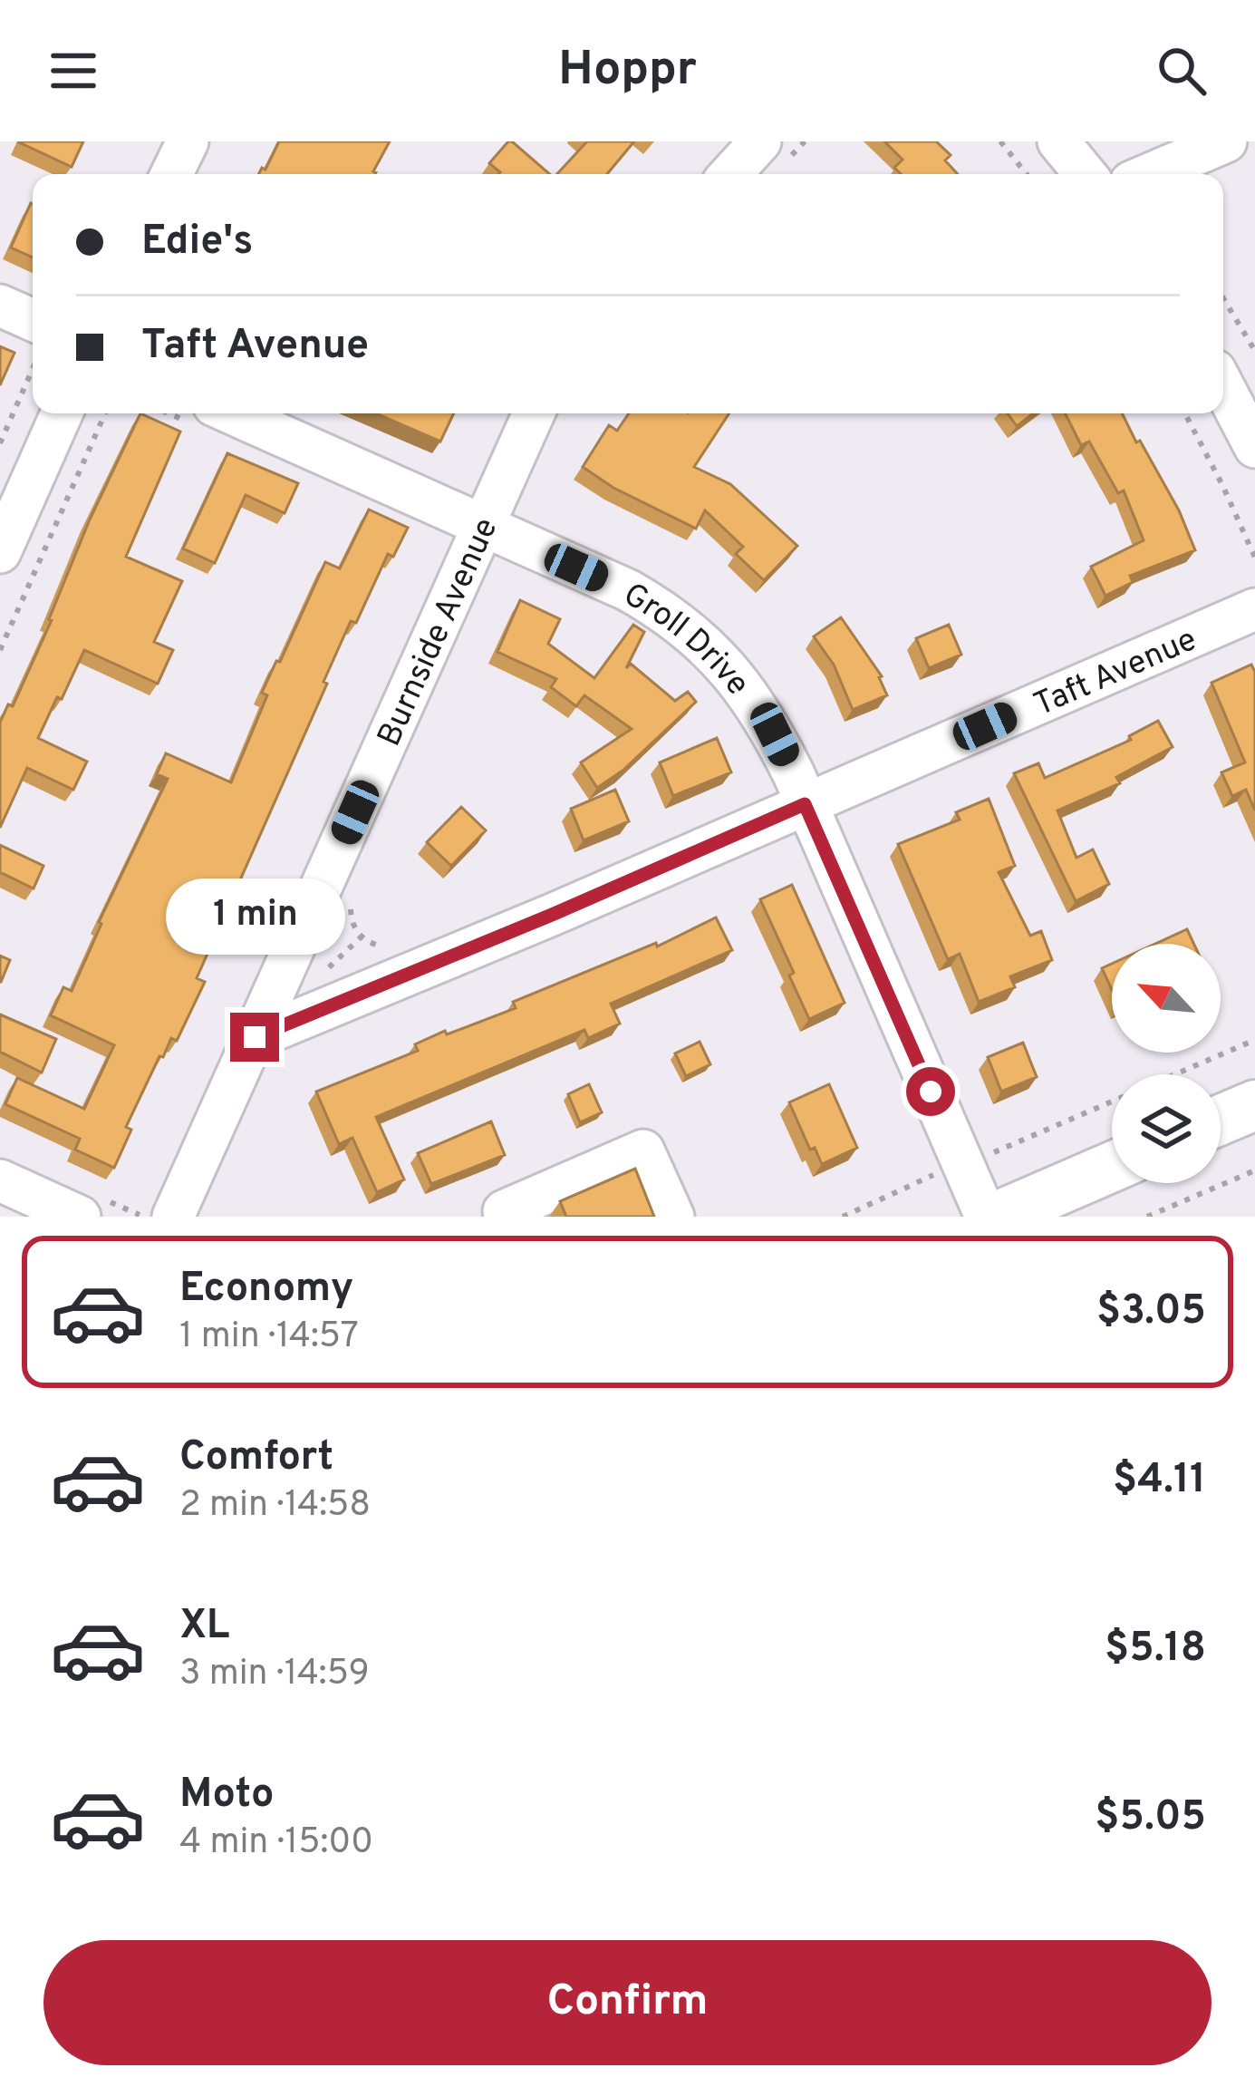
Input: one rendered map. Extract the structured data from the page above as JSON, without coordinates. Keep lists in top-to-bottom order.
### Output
{
  "streets": {
    "street": ["Burnside Avenue", "Groll Drive", "Taft Avenue"]
  },
  "crossings": [
    ["Burnside Avenue", "Groll Drive"],
    ["Burnside Avenue", "Taft Avenue"],
    ["Groll Drive", "Taft Avenue"]
  ],
  "north": "top left",
  "page": {
    "header": "Hoppr",
    "banner": ["Edie's", "Taft Avenue"],
    "bubble": "1 min",
    "list": [
      {
        "name": "Economy",
        "note": "1 min · 14:57",
        "value": "$3.05"
      },
      {
        "name": "Comfort",
        "note": "2 min · 14:58",
        "value": "$4.11"
      },
      {
        "name": "XL",
        "note": "3 min · 14:59",
        "value": "$5.18"
      },
      {
        "name": "Moto",
        "note": "4 min · 15:00",
        "value": "$5.05"
      }
    ],
    "buttons": "Confirm"
  }
}
